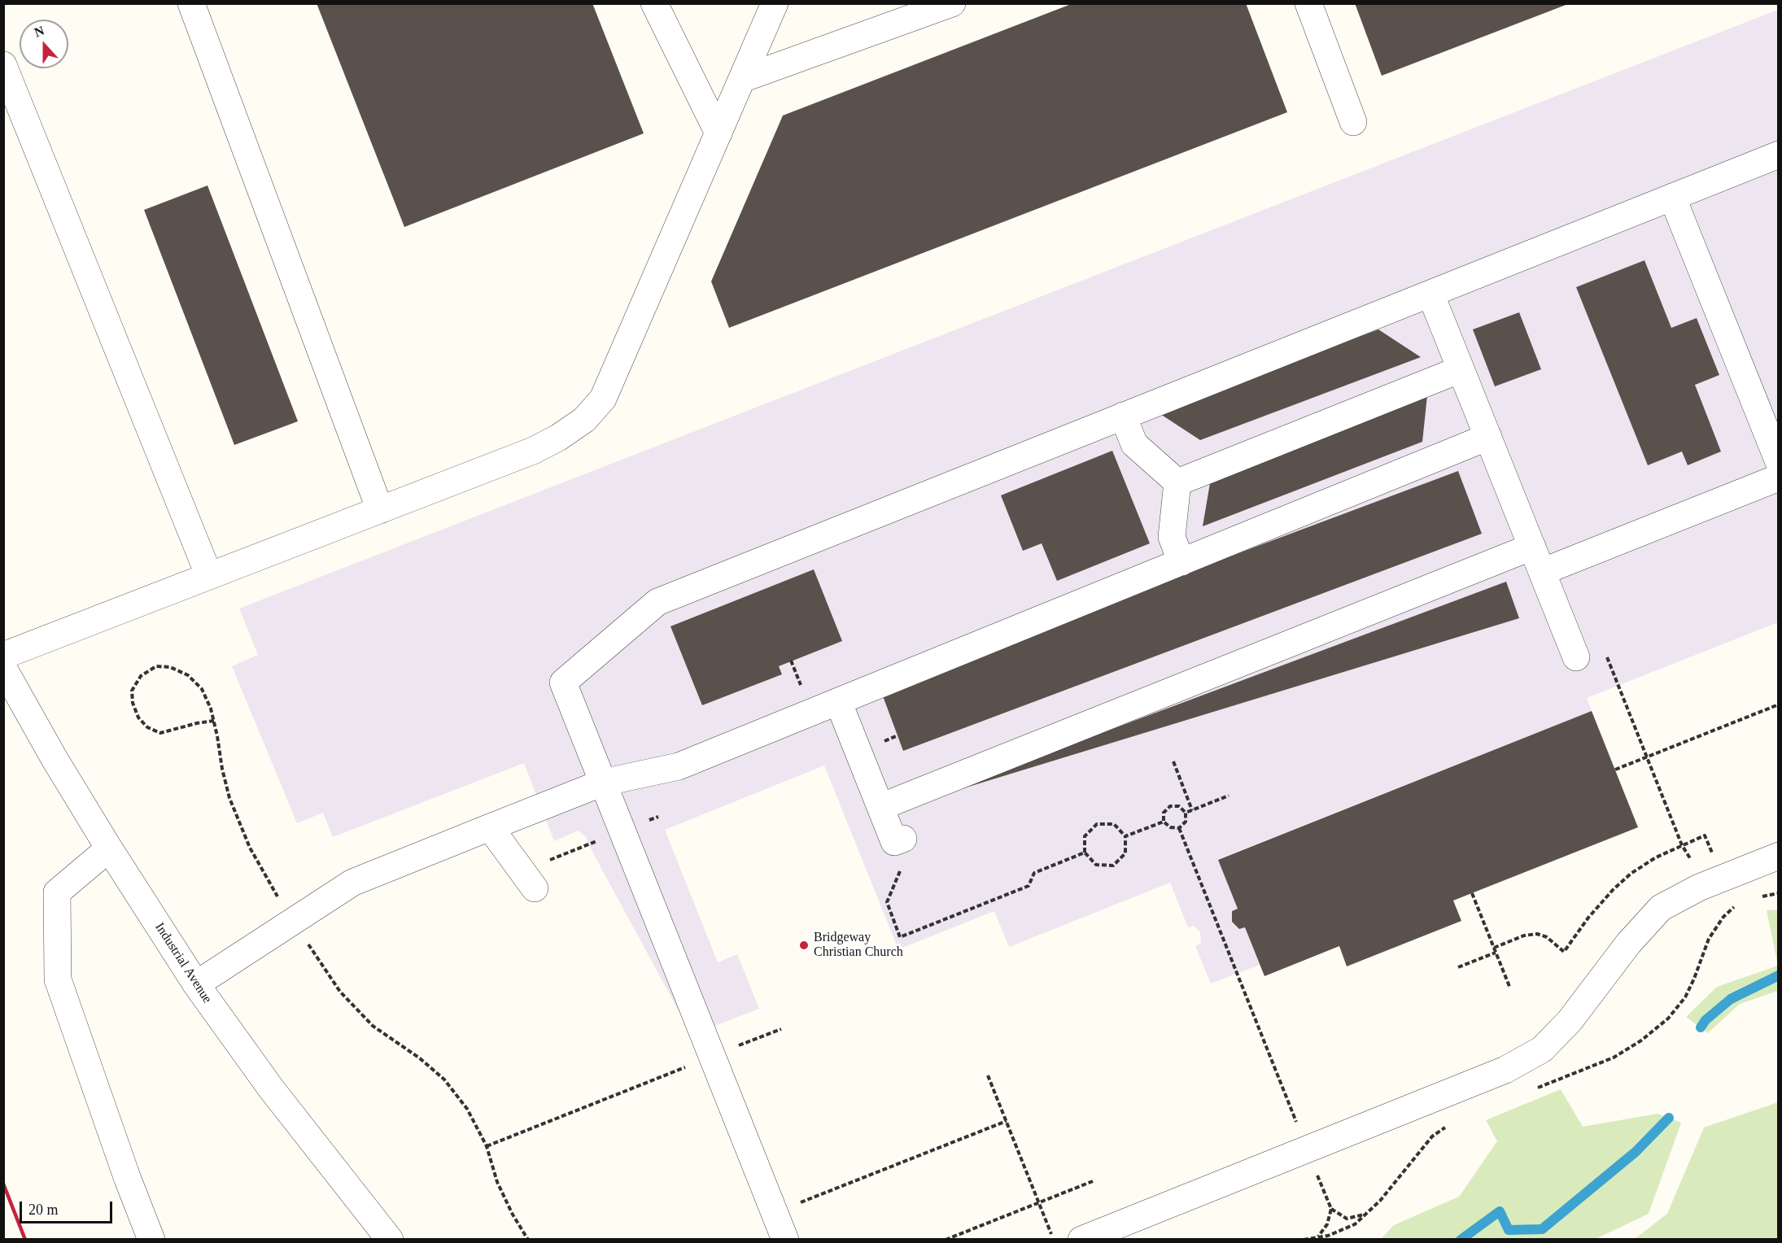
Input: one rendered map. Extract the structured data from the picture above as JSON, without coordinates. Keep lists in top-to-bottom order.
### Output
{
  "streets": {
    "street": ["Industrial Avenue"]
  },
  "places": ["Bridgeway Christian Church"],
  "scale_bar": "20 m",
  "north": "top"
}
